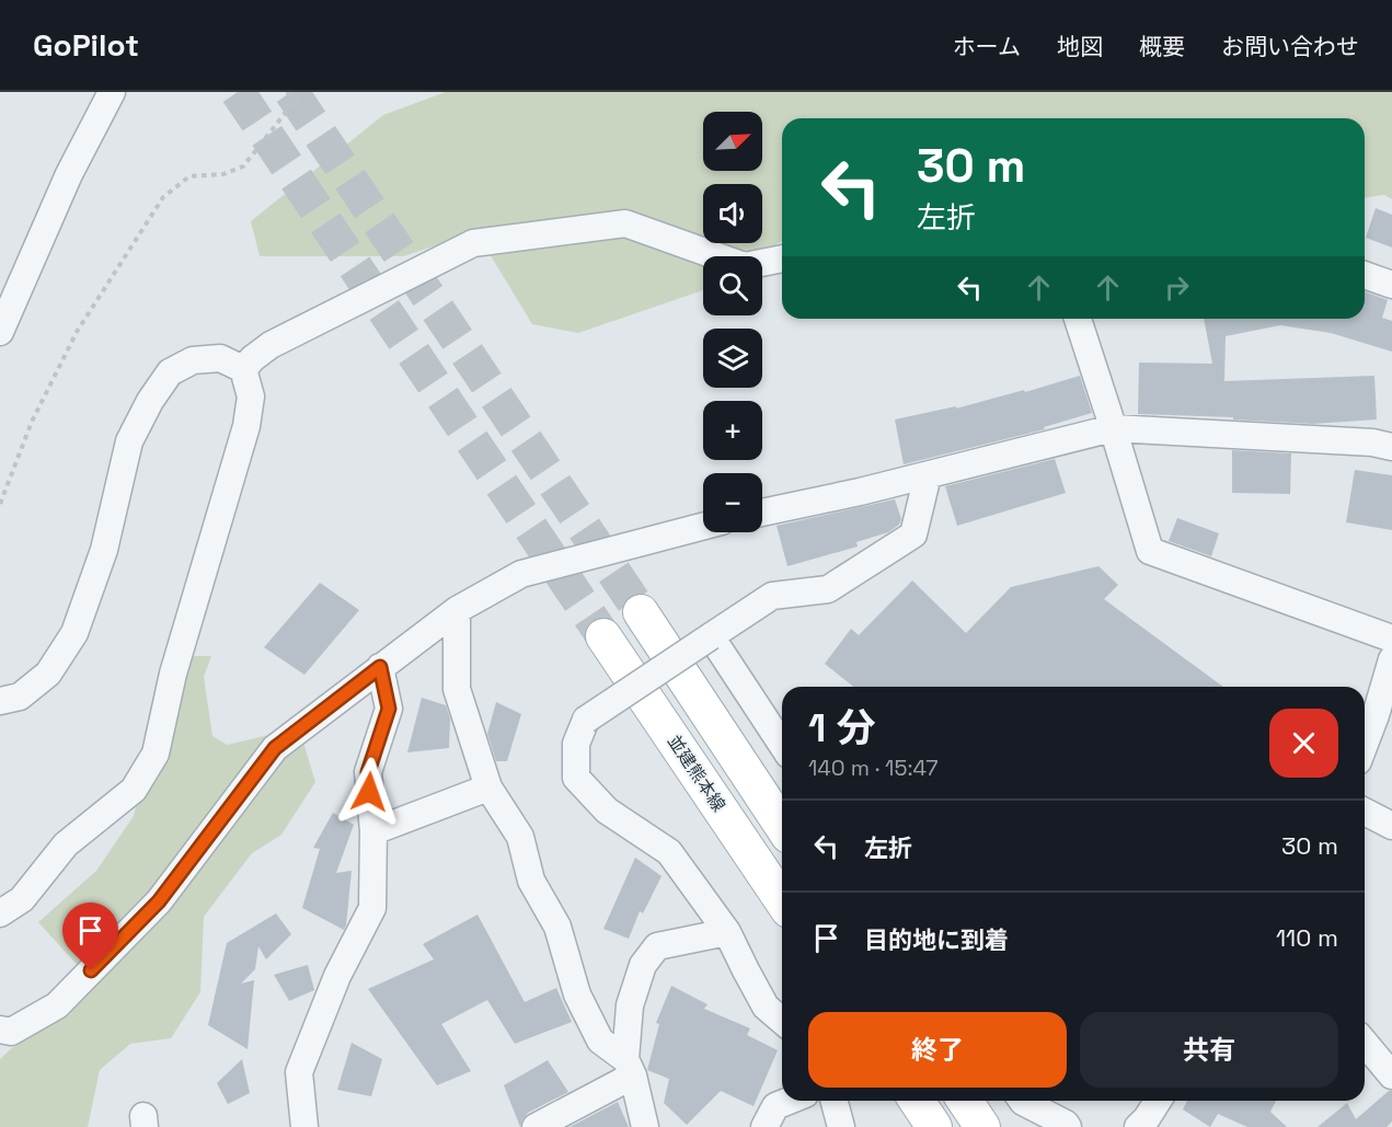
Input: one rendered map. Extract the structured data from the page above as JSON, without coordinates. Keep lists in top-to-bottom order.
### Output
{
  "streets": {
    "main road": ["並建熊本線"]
  },
  "north": "top right",
  "page": {
    "header": "GoPilot",
    "nav": [
      "ホーム",
      "地図",
      "概要",
      "お問い合わせ"
    ],
    "map_buttons": ["+", "−"],
    "turn": ["30 m", "左折"],
    "heading": ["1 分", "140 m · 15:47"],
    "list": [
      {
        "name": "左折",
        "value": "30 m"
      },
      {
        "name": "目的地に到着",
        "value": "110 m"
      }
    ],
    "buttons": ["終了", "共有"]
  }
}
